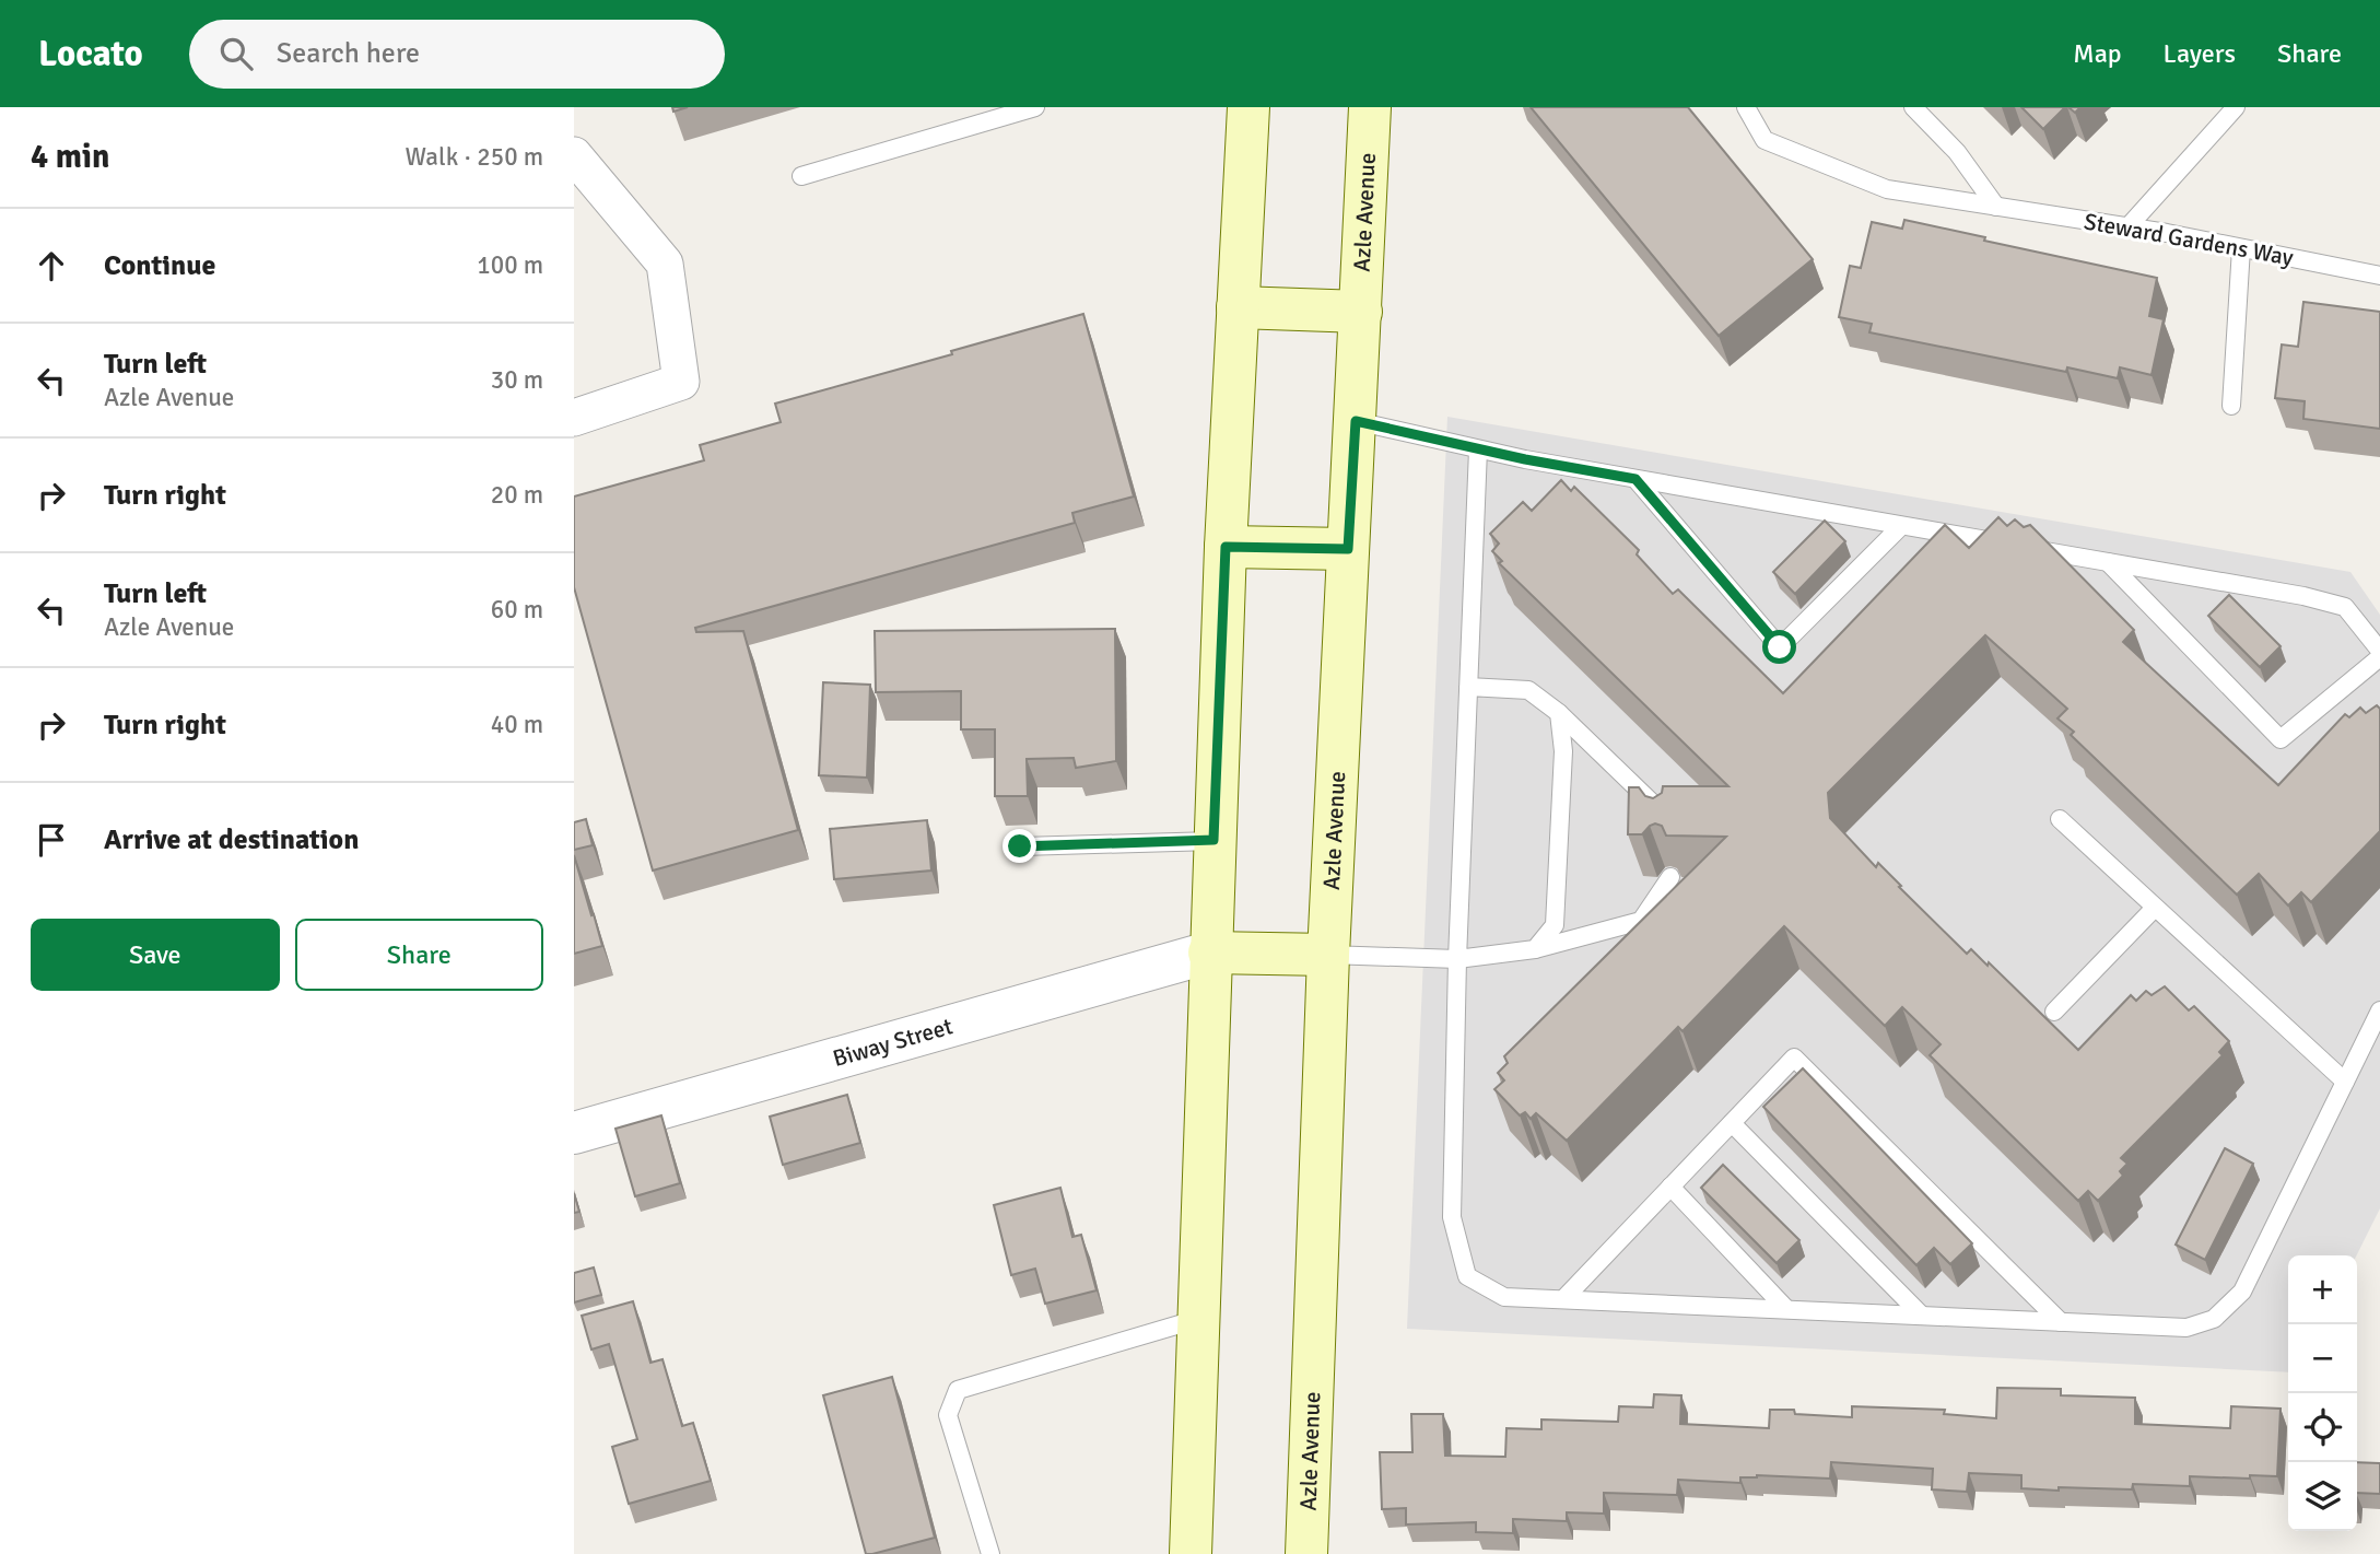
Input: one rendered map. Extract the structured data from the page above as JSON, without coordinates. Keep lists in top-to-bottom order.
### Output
{
  "streets": {
    "main road": ["Azle Avenue"],
    "street": ["Biway Street"],
    "lane": ["Steward Gardens Way"]
  },
  "page": {
    "header": "Locato",
    "search": "Search here",
    "nav": ["Map", "Layers", "Share"],
    "heading": ["4 min", "Walk · 250 m"],
    "list": [
      ["Continue", "100 m"],
      ["Turn left", "Azle Avenue", "30 m"],
      ["Turn right", "20 m"],
      ["Turn left", "Azle Avenue", "60 m"],
      ["Turn right", "40 m"],
      "Arrive at destination"
    ],
    "buttons": ["Save", "Share"],
    "map_buttons": ["+", "−"]
  }
}
